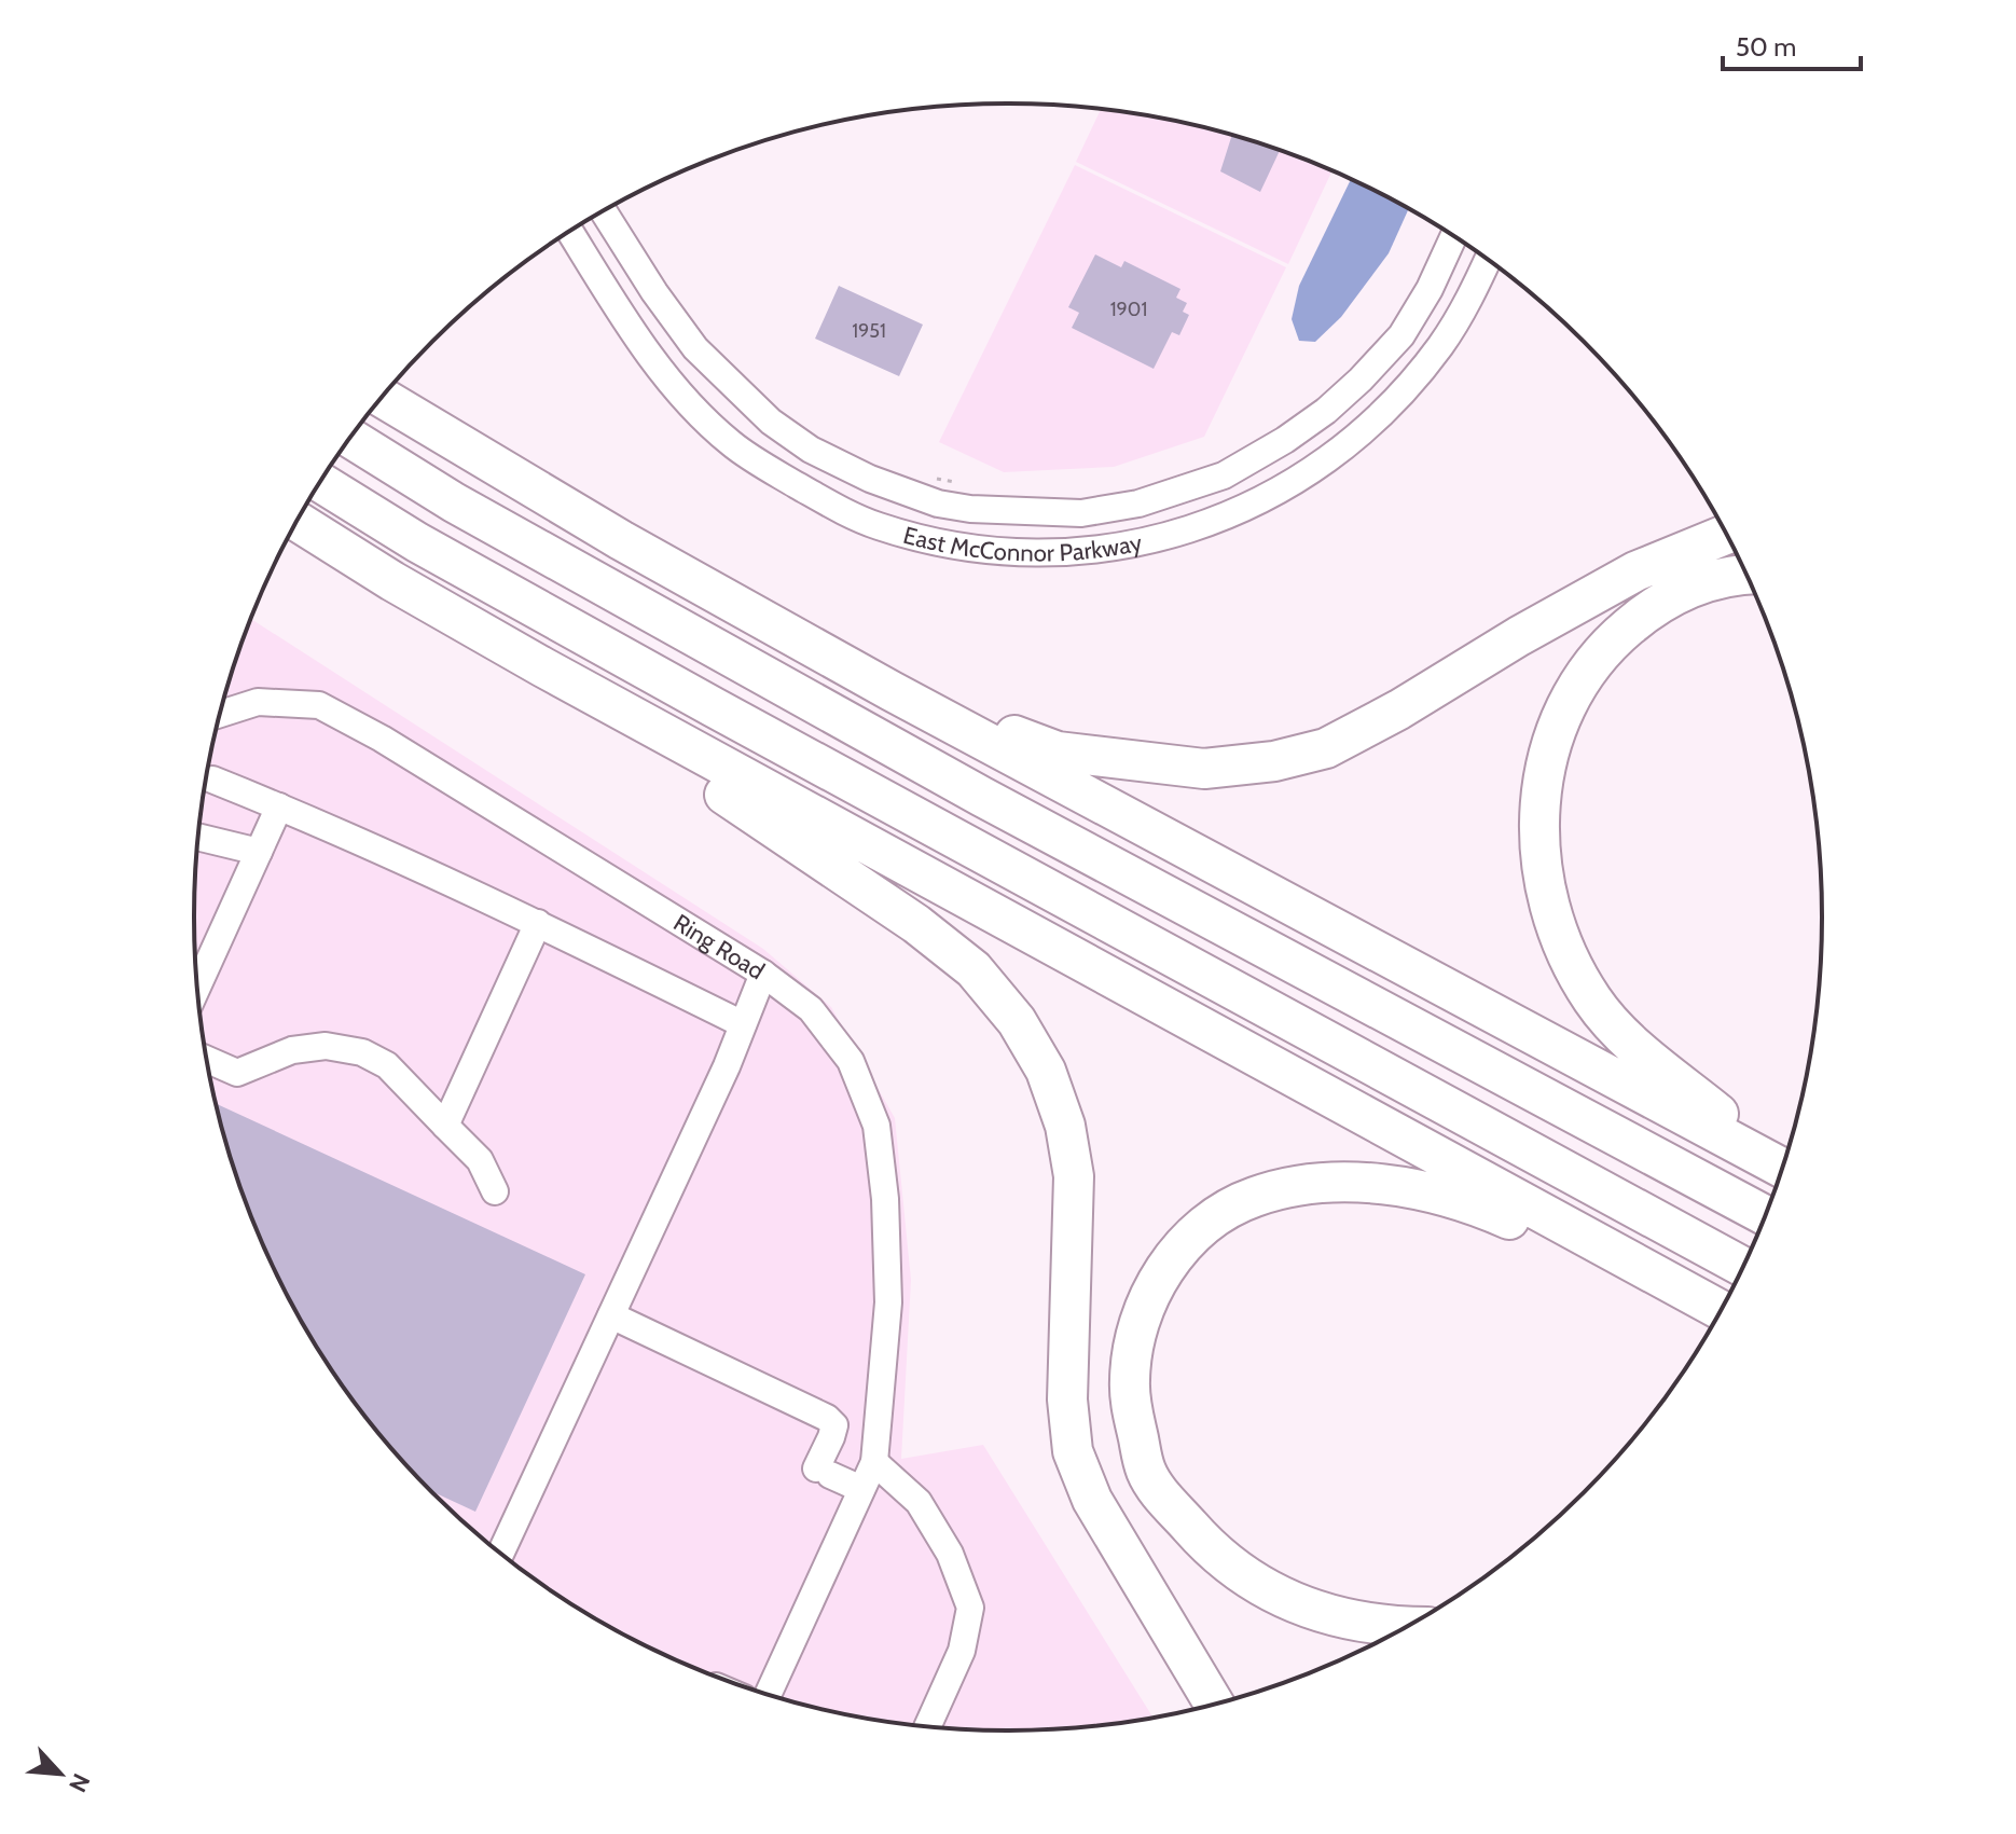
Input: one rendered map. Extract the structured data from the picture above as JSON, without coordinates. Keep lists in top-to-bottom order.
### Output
{
  "streets": {
    "street": ["East McConnor Parkway", "Ring Road"]
  },
  "house_numbers": ["1901", "1951"],
  "scale_bar": "50 m",
  "north": "bottom right"
}
